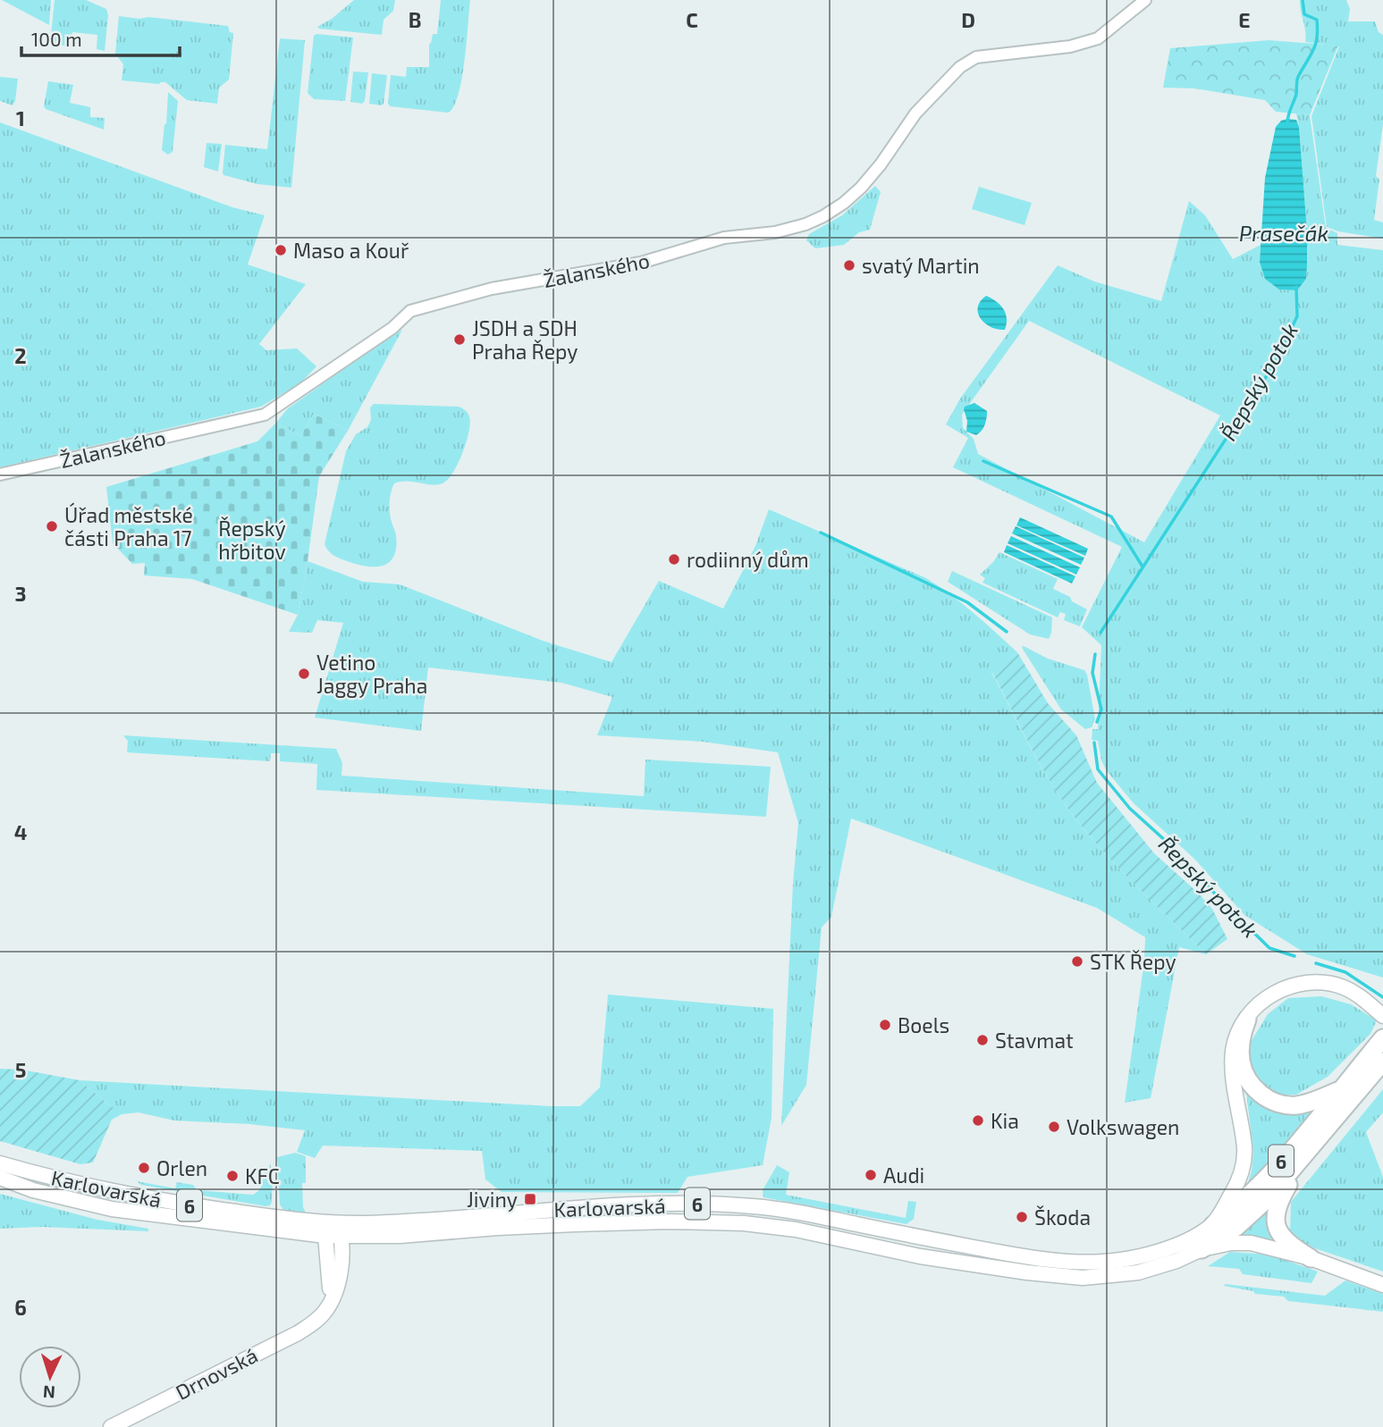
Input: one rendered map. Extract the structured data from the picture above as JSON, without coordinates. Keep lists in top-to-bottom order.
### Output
{
  "streets": {
    "highway": ["6"],
    "main road": ["Karlovarská", "Drnovská"],
    "street": ["Žalanského"]
  },
  "crossings": [
    ["6", "Karlovarská"],
    ["Karlovarská", "Drnovská"]
  ],
  "water": ["Prasečák", "Řepský potok"],
  "parks": ["Řepský hřbitov"],
  "places": {
    "other": [
      "Maso a Kouř",
      "svatý Martin",
      "JSDH a SDH Praha Řepy",
      "Úřad městské části Praha 17",
      "rodiinný dům",
      "Vetino Jaggy Praha",
      "STK Řepy",
      "Boels",
      "Stavmat",
      "Kia",
      "Volkswagen",
      "Orlen",
      "Audi",
      "KFC",
      "Škoda"
    ],
    "transit": ["Jiviny"]
  },
  "scale_bar": "100 m",
  "north": "bottom",
  "grid": {
    "columns": [
      "B",
      "C",
      "D",
      "E"
    ],
    "rows": [
      "1",
      "2",
      "3",
      "4",
      "5",
      "6"
    ]
  }
}
